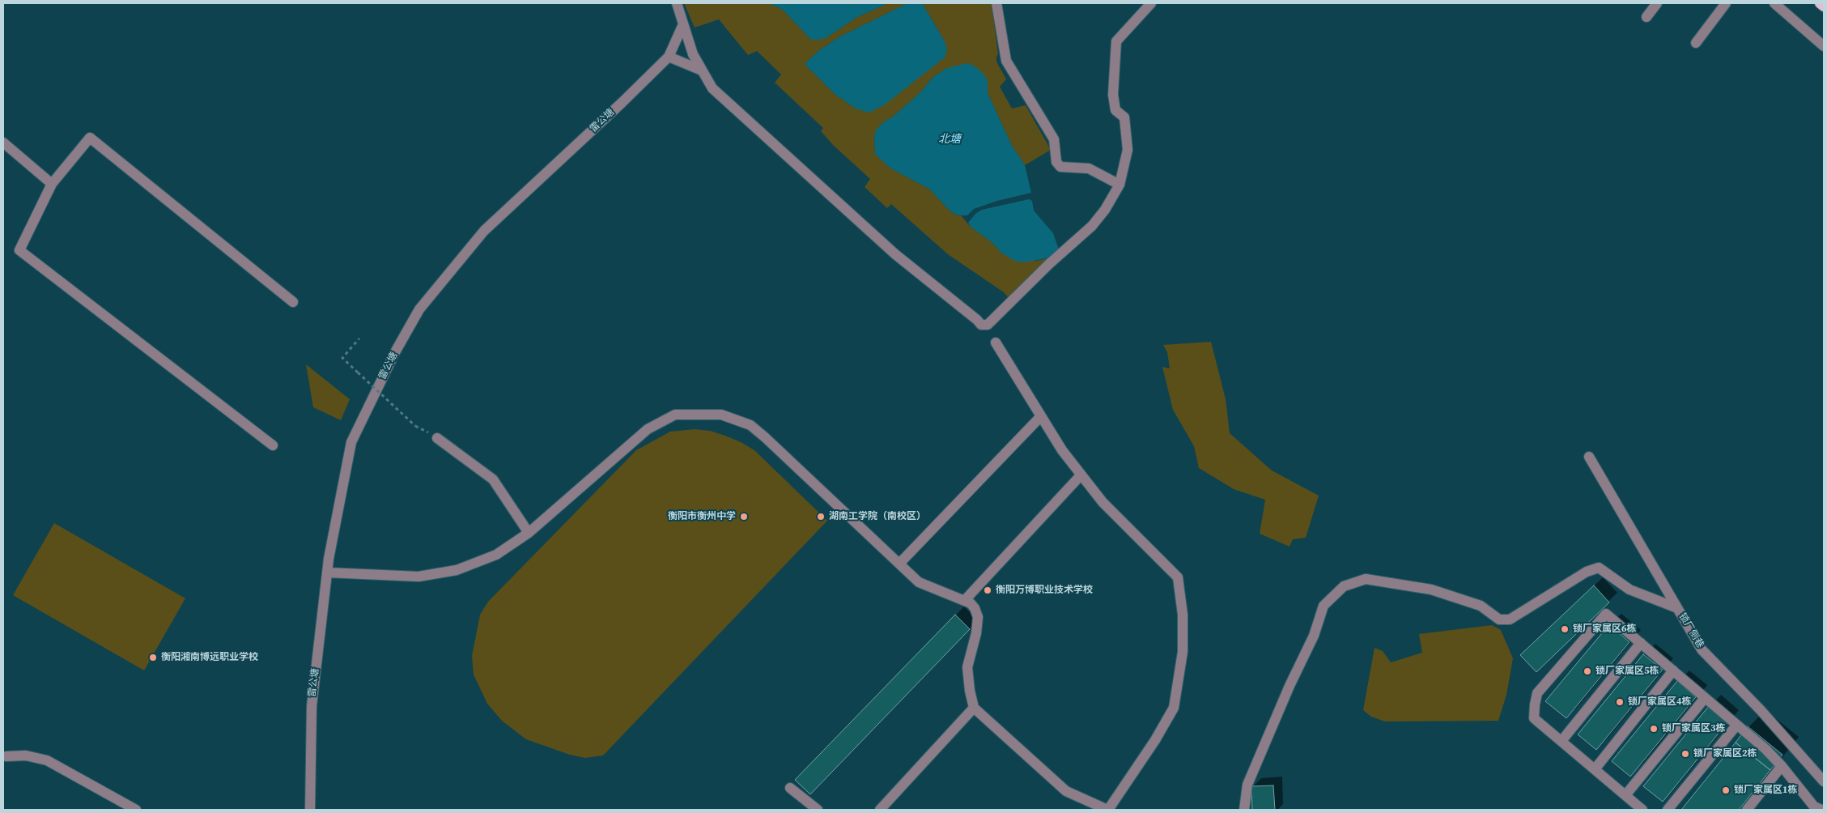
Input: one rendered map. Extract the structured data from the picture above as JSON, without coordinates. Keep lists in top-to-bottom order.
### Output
{
  "streets": {
    "street": ["雷公塘", "锁厂侧巷"]
  },
  "water": ["北塘"],
  "places": [
    "衡阳市衡州中学",
    "湖南工学院（南校区）",
    "衡阳万博职业技术学校",
    "锁厂家属区6栋",
    "衡阳湘南博远职业学校",
    "锁厂家属区5栋",
    "锁厂家属区4栋",
    "锁厂家属区3栋",
    "锁厂家属区2栋",
    "锁厂家属区1栋"
  ]
}
